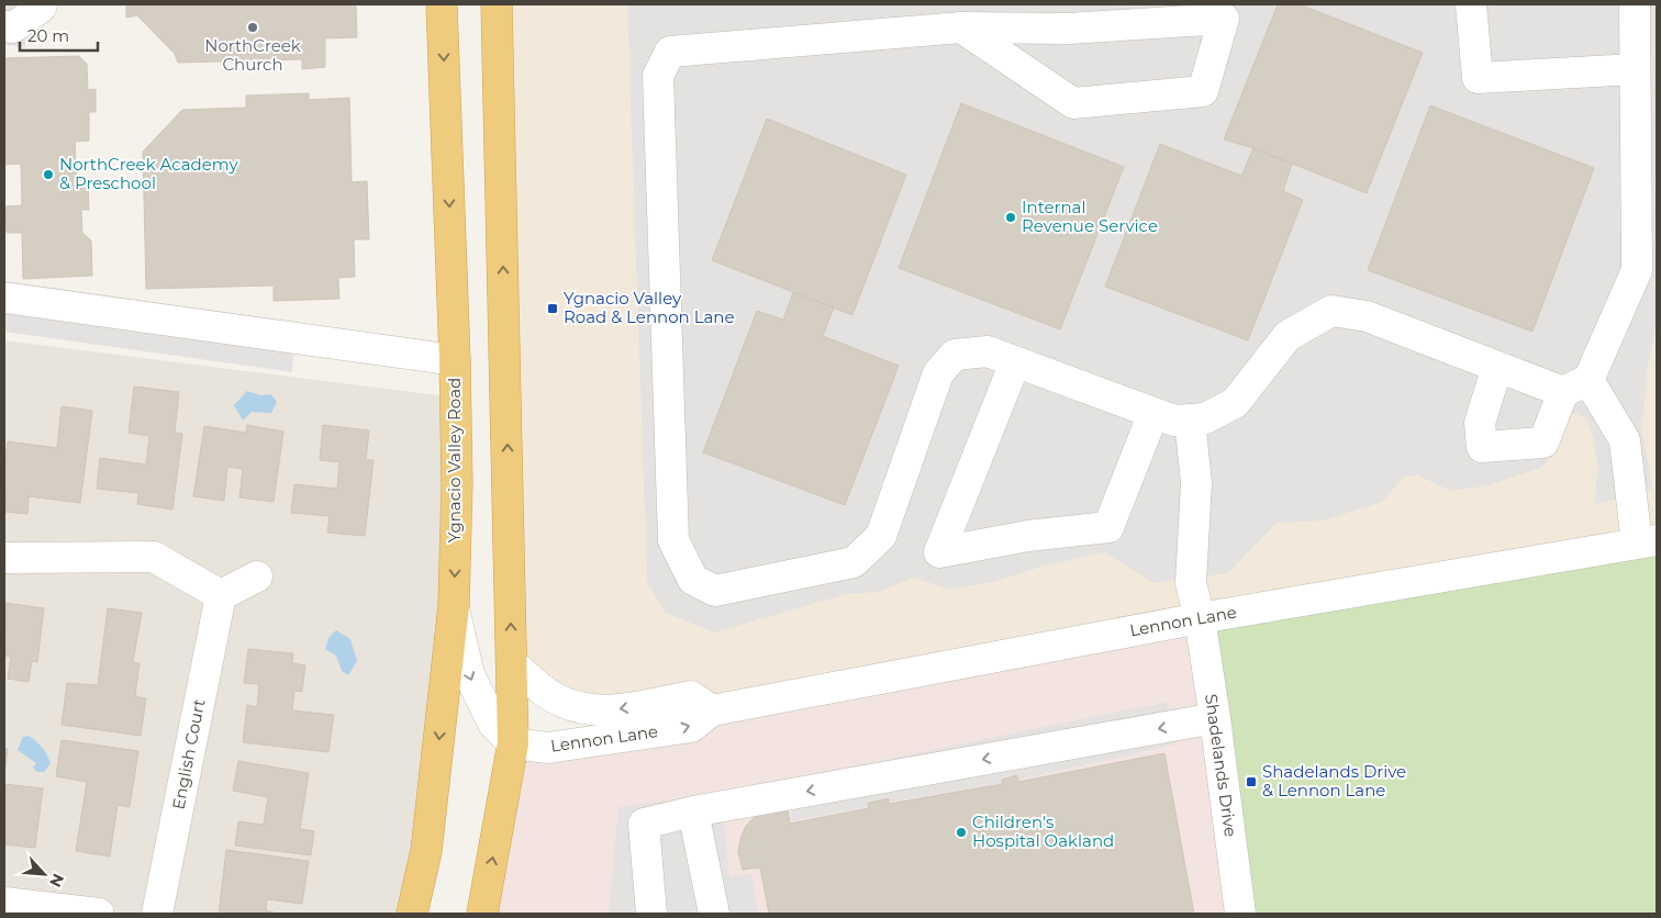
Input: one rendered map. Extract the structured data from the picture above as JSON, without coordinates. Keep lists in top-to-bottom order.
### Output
{
  "streets": {
    "highway": ["Ygnacio Valley Road"],
    "street": ["Lennon Lane", "English Court", "Shadelands Drive"]
  },
  "crossings": [
    ["Lennon Lane", "Shadelands Drive"]
  ],
  "places": {
    "other": [
      "NorthCreek Church",
      "NorthCreek Academy & Preschool",
      "Internal Revenue Service",
      "Children's Hospital Oakland"
    ],
    "transit": ["Ygnacio Valley Road & Lennon Lane", "Shadelands Drive & Lennon Lane"]
  },
  "scale_bar": "20 m",
  "north": "bottom right"
}
